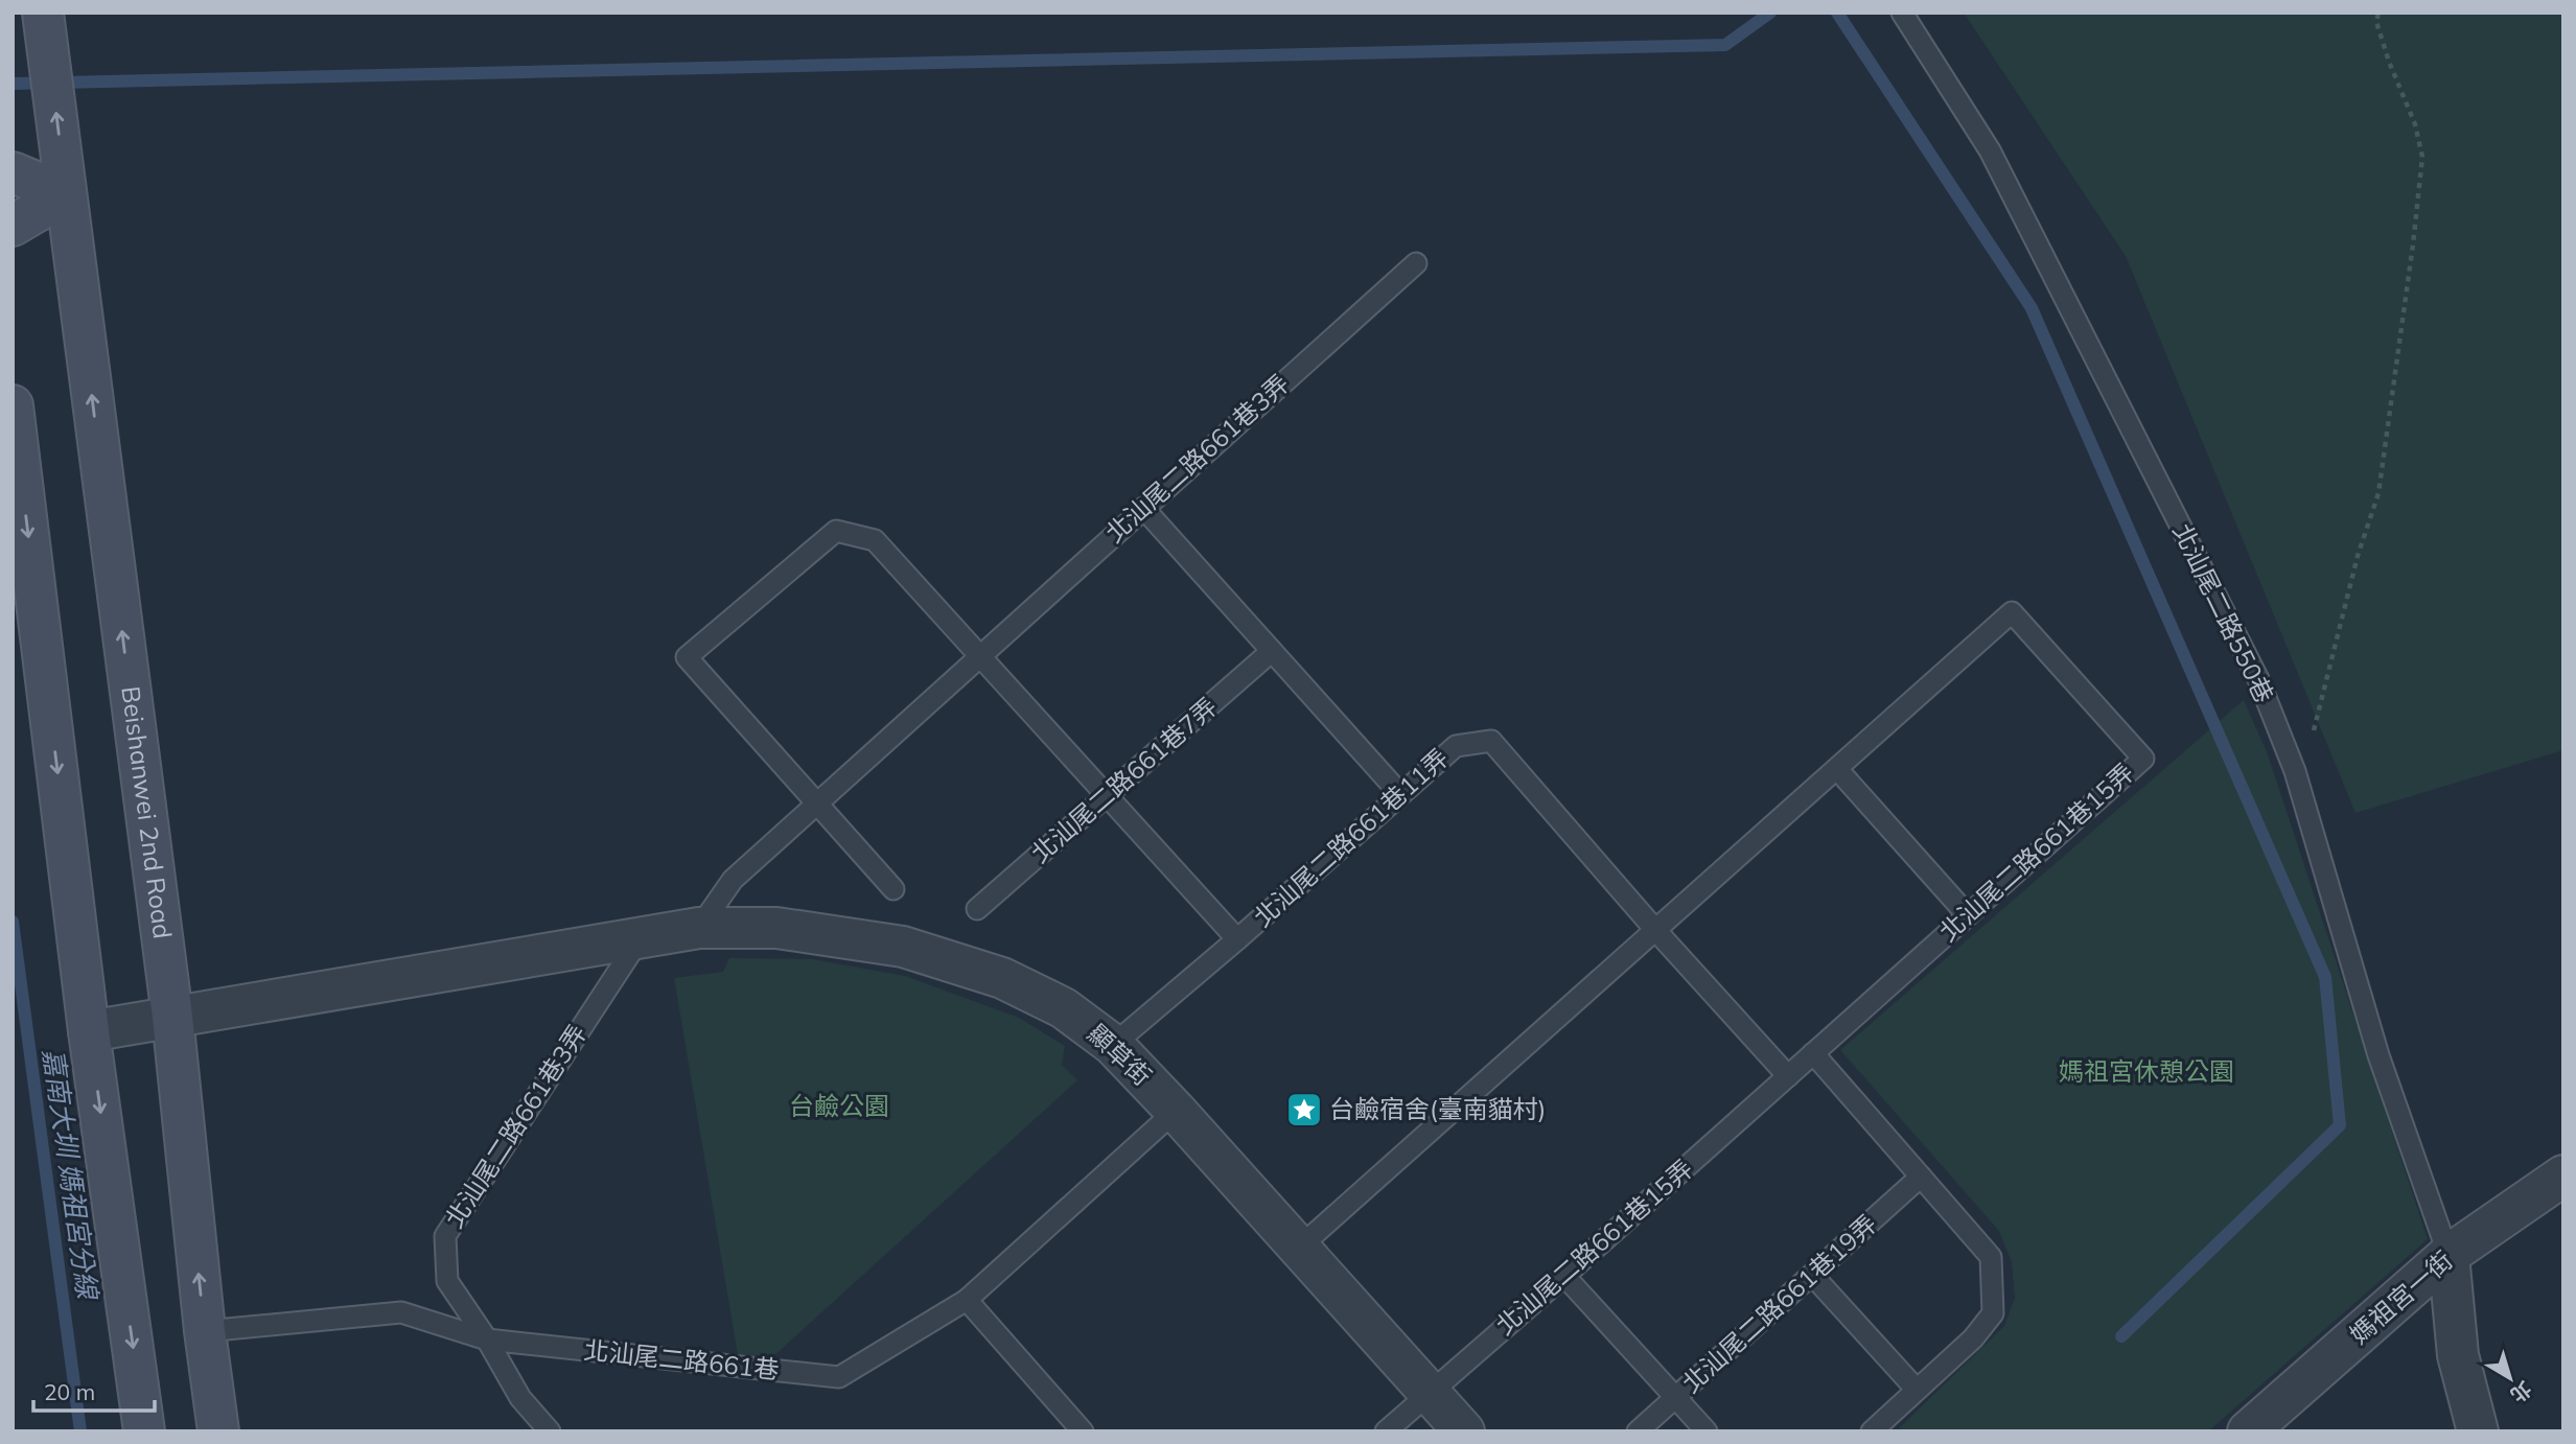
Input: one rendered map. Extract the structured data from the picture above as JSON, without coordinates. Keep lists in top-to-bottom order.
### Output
{
  "streets": {
    "street": ["Beishanwei 2nd Road", "顯草街", "媽祖宮一街"],
    "lane": [
      "北汕尾二路661巷3弄",
      "北汕尾二路550巷",
      "北汕尾二路661巷7弄",
      "北汕尾二路661巷11弄",
      "北汕尾二路661巷15弄",
      "北汕尾二路661巷19弄",
      "北汕尾二路661巷"
    ]
  },
  "crossings": [
    ["北汕尾二路661巷3弄", "顯草街"],
    ["北汕尾二路661巷3弄", "北汕尾二路661巷"],
    ["北汕尾二路550巷", "媽祖宮一街"],
    ["Beishanwei 2nd Road", "北汕尾二路661巷"],
    ["北汕尾二路661巷11弄", "北汕尾二路661巷15弄"],
    ["北汕尾二路661巷11弄", "顯草街"],
    ["北汕尾二路661巷15弄", "顯草街"],
    ["顯草街", "北汕尾二路661巷"]
  ],
  "water": ["嘉南大圳 媽祖宮分線"],
  "parks": ["媽祖宮休憩公園", "台鹼公園"],
  "places": {
    "place": ["台鹼宿舍(臺南貓村)"]
  },
  "scale_bar": "20 m",
  "north": "bottom right"
}
